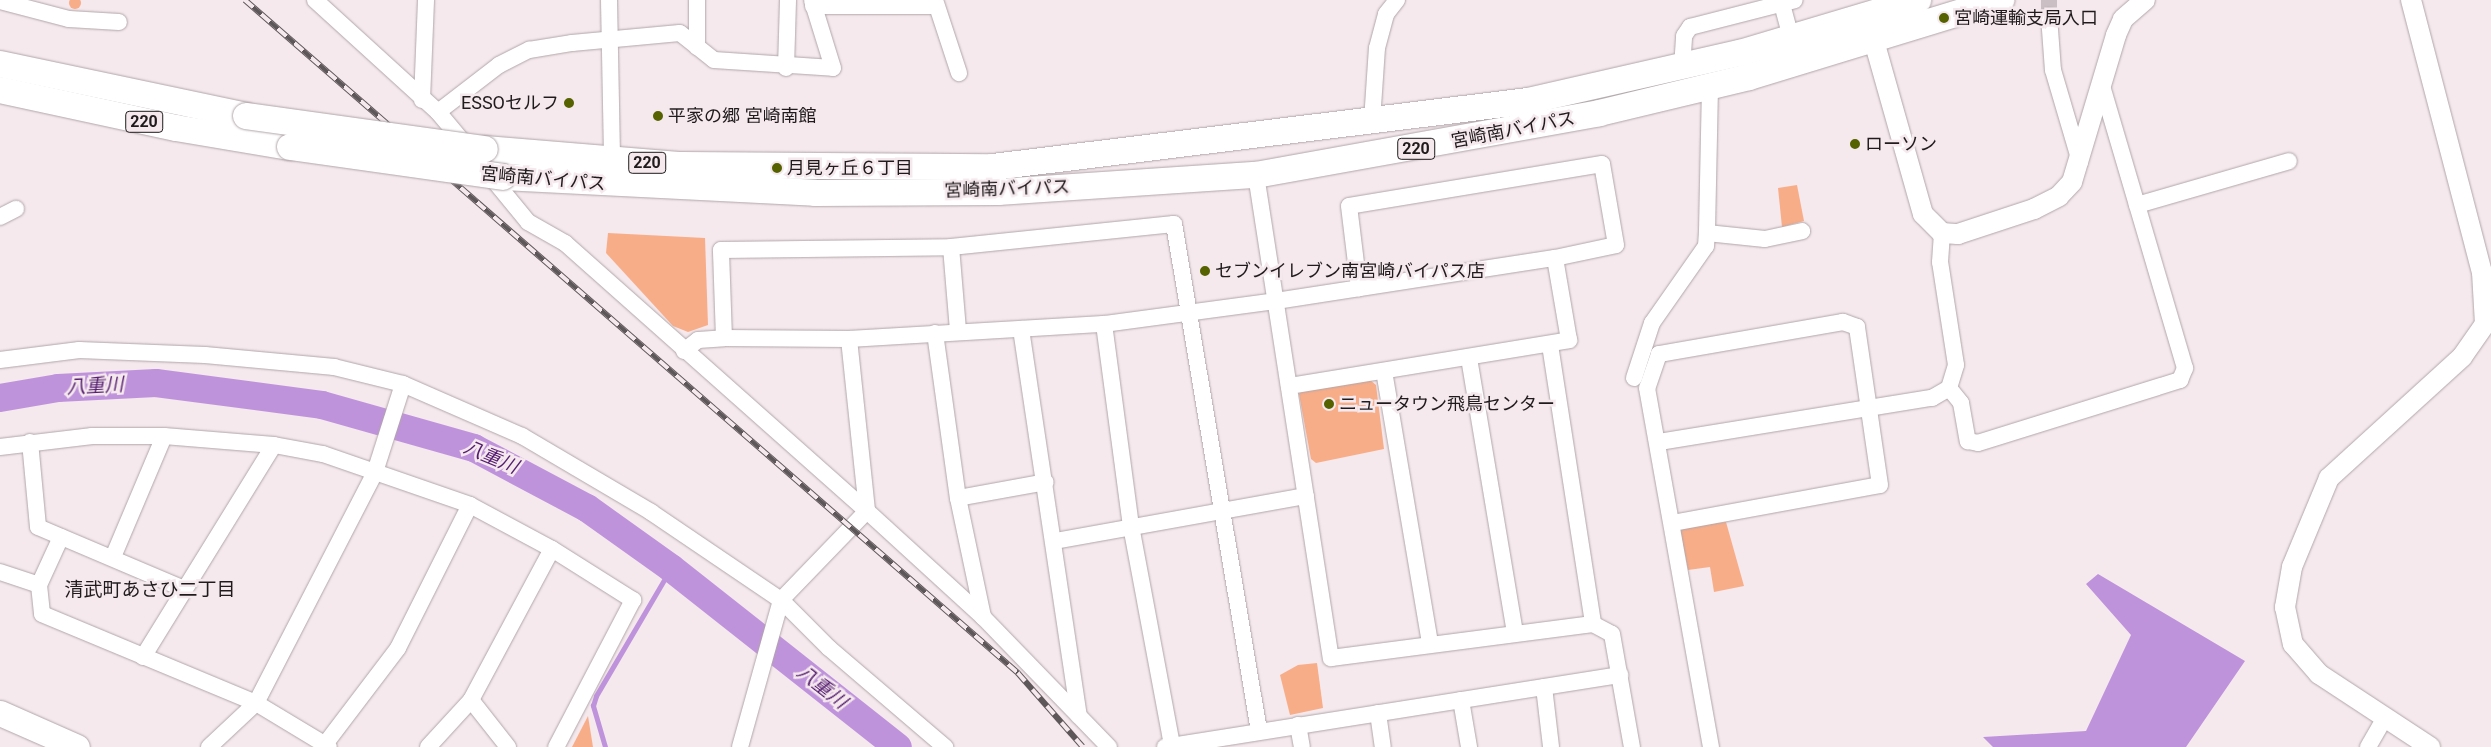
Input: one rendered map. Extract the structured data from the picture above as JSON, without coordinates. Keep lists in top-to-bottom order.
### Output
{
  "streets": {
    "highway": ["220", "宮崎南バイパス"]
  },
  "districts": ["清武町あさひ二丁目"],
  "water": ["八重川"],
  "places": [
    "宮崎運輸支局入口",
    "ESSOセルフ",
    "平家の郷 宮崎南館",
    "ローソン",
    "月見ヶ丘６丁目",
    "セブンイレブン南宮崎バイパス店",
    "ニュータウン飛鳥センター"
  ]
}
